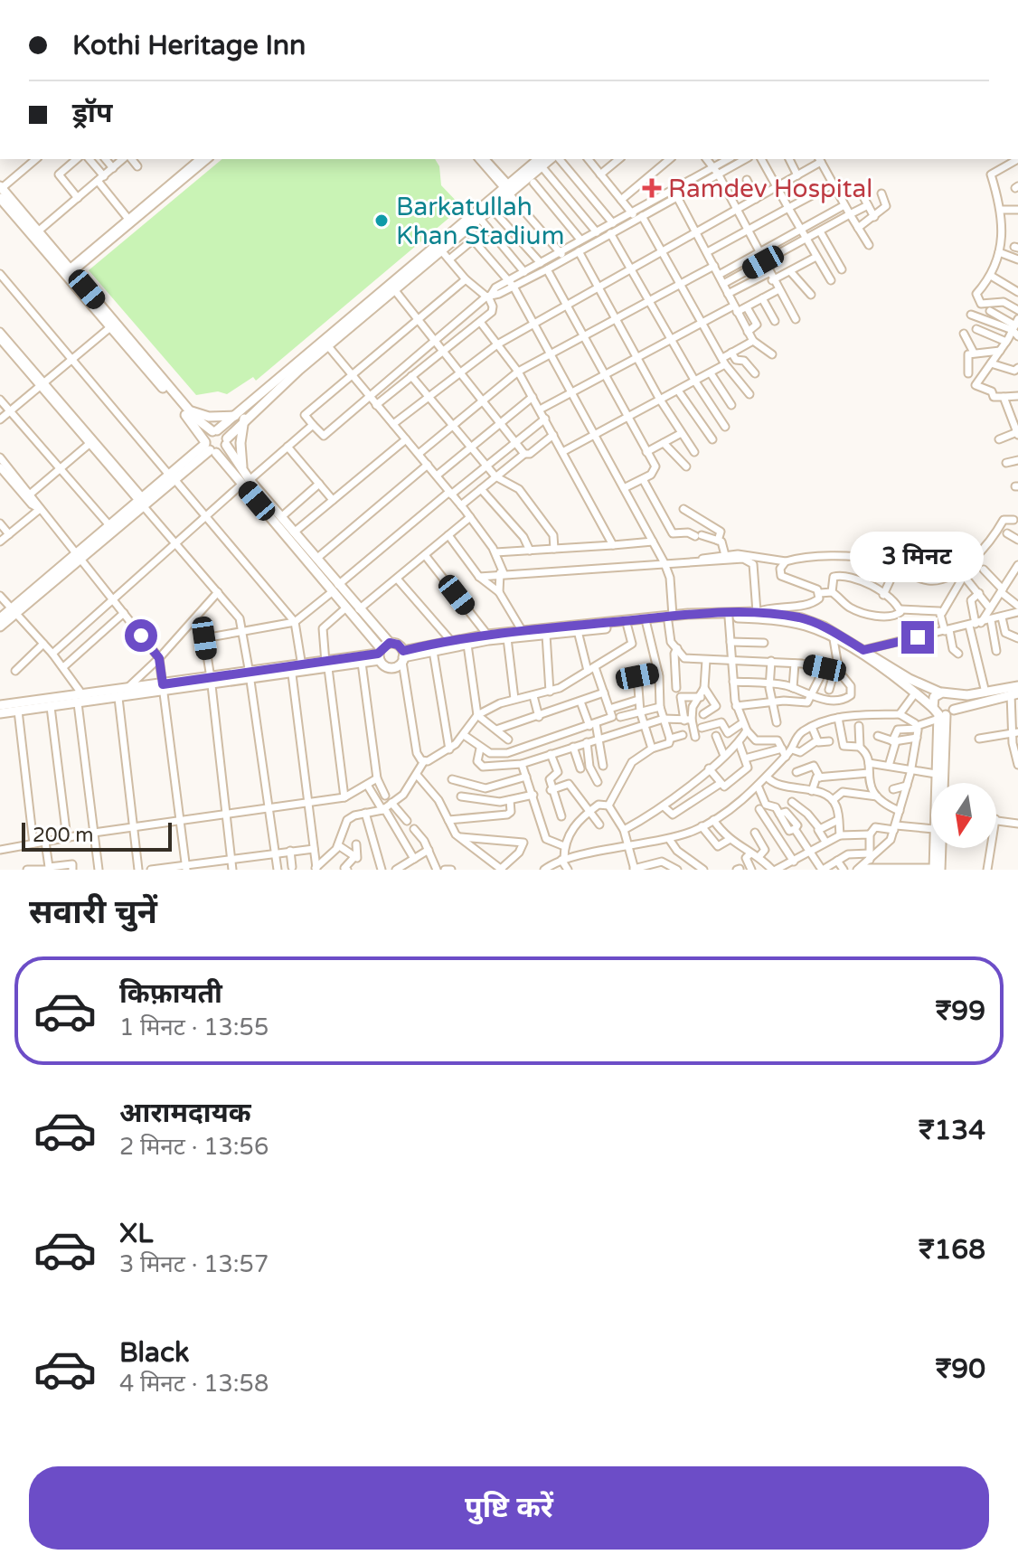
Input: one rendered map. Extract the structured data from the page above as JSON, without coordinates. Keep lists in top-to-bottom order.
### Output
{
  "places": {
    "health": ["Ramdev Hospital"],
    "other": ["Barkatullah Khan Stadium"]
  },
  "scale_bar": "200 m",
  "north": "bottom",
  "page": {
    "banner": ["Kothi Heritage Inn", "ड्रॉप"],
    "bubble": "3 मिनट",
    "scale": "200 m",
    "heading": "सवारी चुनें",
    "list": [
      {
        "name": "किफ़ायती",
        "note": "1 मिनट · 13:55",
        "value": "₹99"
      },
      {
        "name": "आरामदायक",
        "note": "2 मिनट · 13:56",
        "value": "₹134"
      },
      {
        "name": "XL",
        "note": "3 मिनट · 13:57",
        "value": "₹168"
      },
      {
        "name": "Black",
        "note": "4 मिनट · 13:58",
        "value": "₹90"
      }
    ],
    "buttons": "पुष्टि करें"
  }
}
